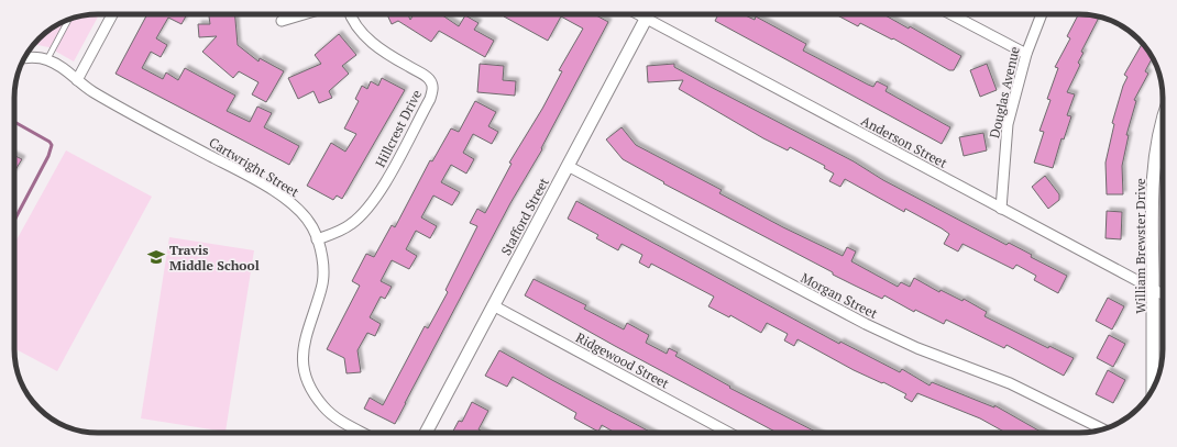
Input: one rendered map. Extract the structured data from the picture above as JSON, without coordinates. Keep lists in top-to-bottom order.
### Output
{
  "streets": {
    "street": [
      "Douglas Avenue",
      "Hillcrest Drive",
      "Anderson Street",
      "Cartwright Street",
      "Stafford Street",
      "William Brewster Drive",
      "Morgan Street",
      "Ridgewood Street"
    ]
  },
  "crossings": [
    ["Douglas Avenue", "Anderson Street"],
    ["Hillcrest Drive", "Cartwright Street"],
    ["Anderson Street", "Stafford Street"],
    ["Anderson Street", "William Brewster Drive"],
    ["Stafford Street", "Morgan Street"],
    ["Stafford Street", "Ridgewood Street"]
  ],
  "places": {
    "school or university": ["Travis Middle School"]
  }
}
